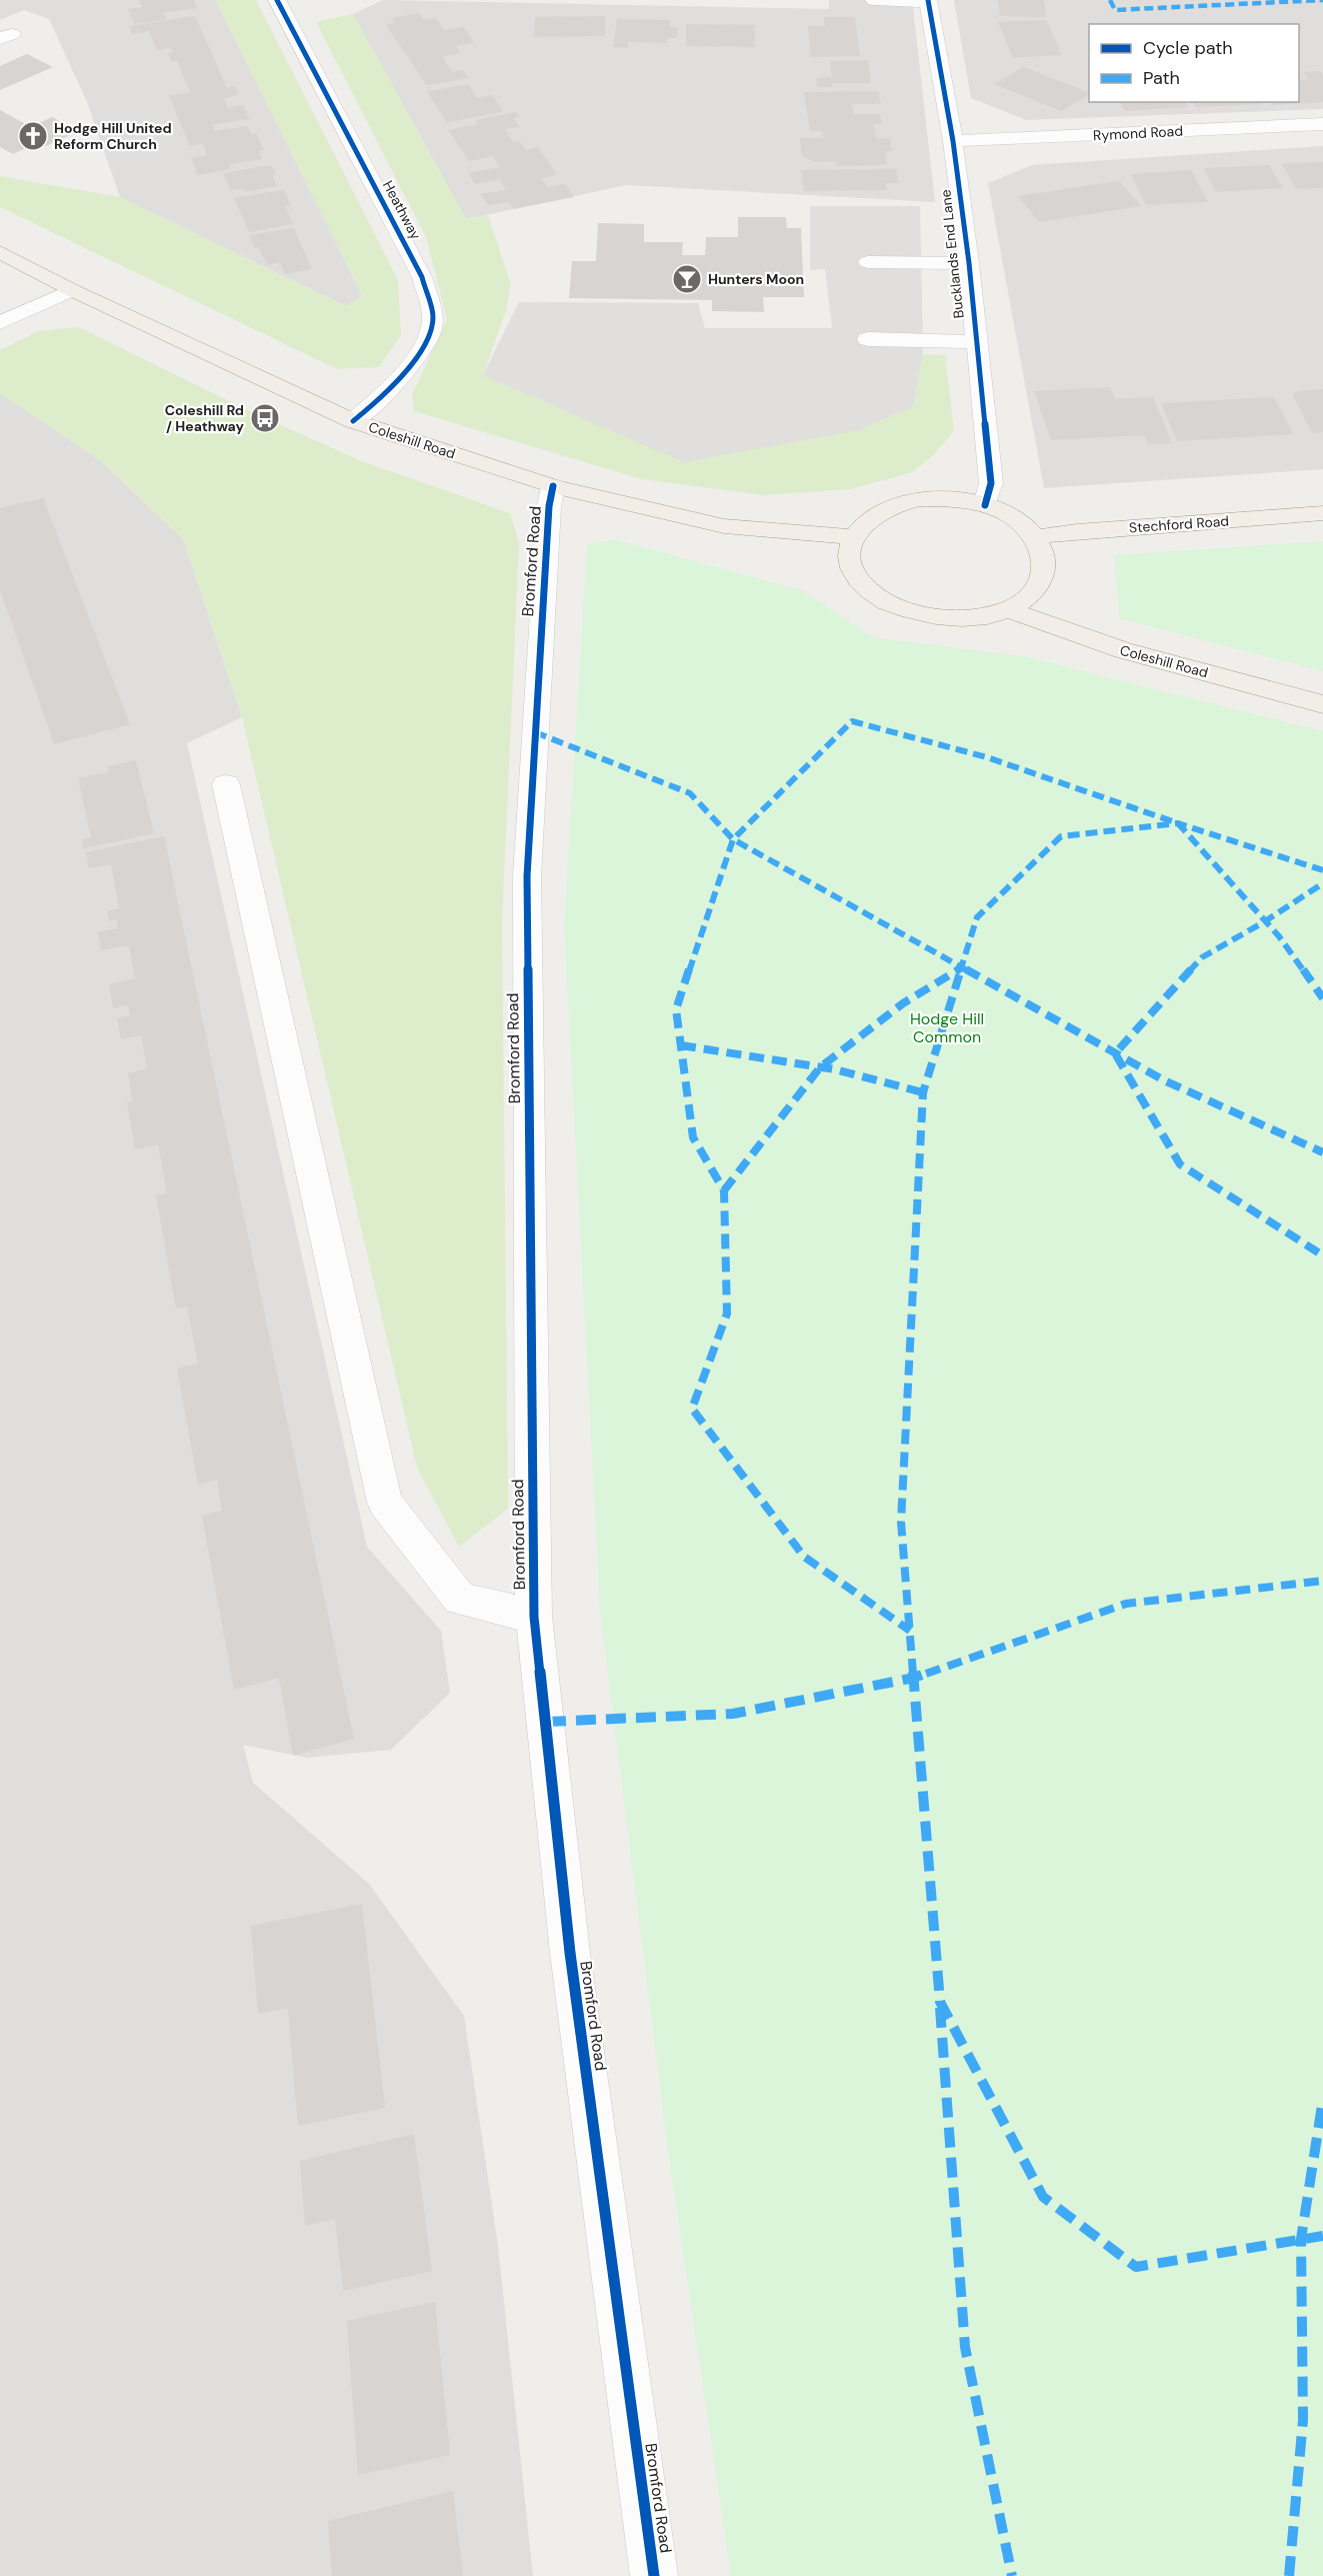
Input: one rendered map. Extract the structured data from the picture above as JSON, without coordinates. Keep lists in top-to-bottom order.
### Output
{
  "streets": {
    "main road": ["Coleshill Road", "Stechford Road"],
    "street": [
      "Rymond Road",
      "Heathway",
      "Bucklands End Lane",
      "Bromford Road"
    ]
  },
  "crossings": [
    ["Rymond Road", "Bucklands End Lane"],
    ["Heathway", "Coleshill Road"],
    ["Bucklands End Lane", "Coleshill Road"],
    ["Bucklands End Lane", "Stechford Road"],
    ["Coleshill Road", "Stechford Road"],
    ["Coleshill Road", "Bromford Road"]
  ],
  "parks": ["Hodge Hill Common"],
  "places": {
    "church": ["Hodge Hill United Reform Church"],
    "bar": ["Hunters Moon"],
    "bus stop": ["Coleshill Rd / Heathway"]
  },
  "legend": ["Cycle path", "Path"]
}
